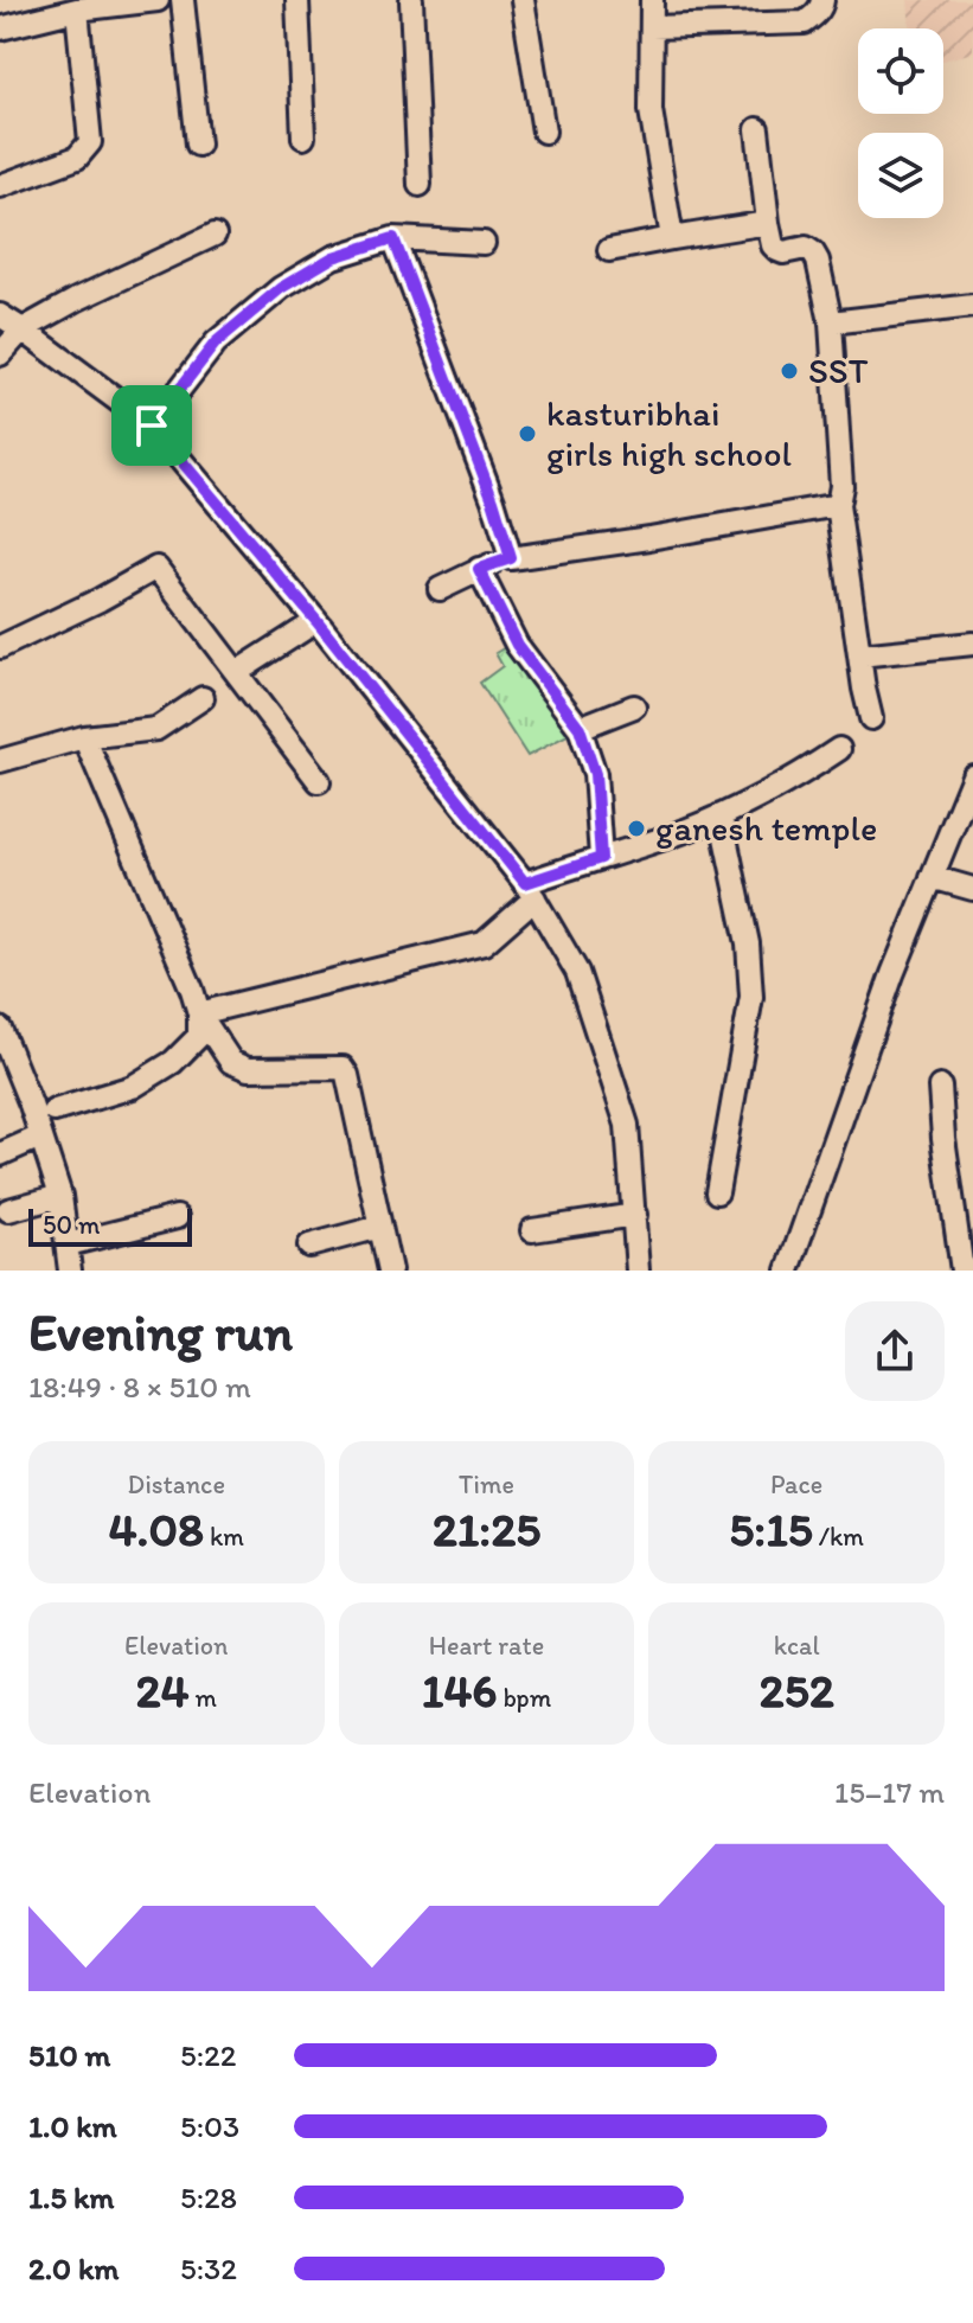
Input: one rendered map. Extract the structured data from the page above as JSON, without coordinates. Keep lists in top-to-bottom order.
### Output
{
  "places": ["SST", "kasturibhai girls high school", "ganesh temple"],
  "scale_bar": "50 m",
  "page": {
    "scale": "50 m",
    "heading": ["Evening run", "18:49 · 8 × 510 m"],
    "stats": [
      ["Distance", "4.08 km"],
      ["Time", "21:25"],
      ["Pace", "5:15 /km"],
      ["Elevation", "24 m"],
      ["Heart rate", "146 bpm"],
      ["kcal", "252"]
    ],
    "chart": ["Elevation", "15–17 m"],
    "list": [
      {
        "name": "510 m",
        "note": "5:22"
      },
      {
        "name": "1.0 km",
        "note": "5:03"
      },
      {
        "name": "1.5 km",
        "note": "5:28"
      },
      {
        "name": "2.0 km",
        "note": "5:32"
      }
    ]
  }
}
